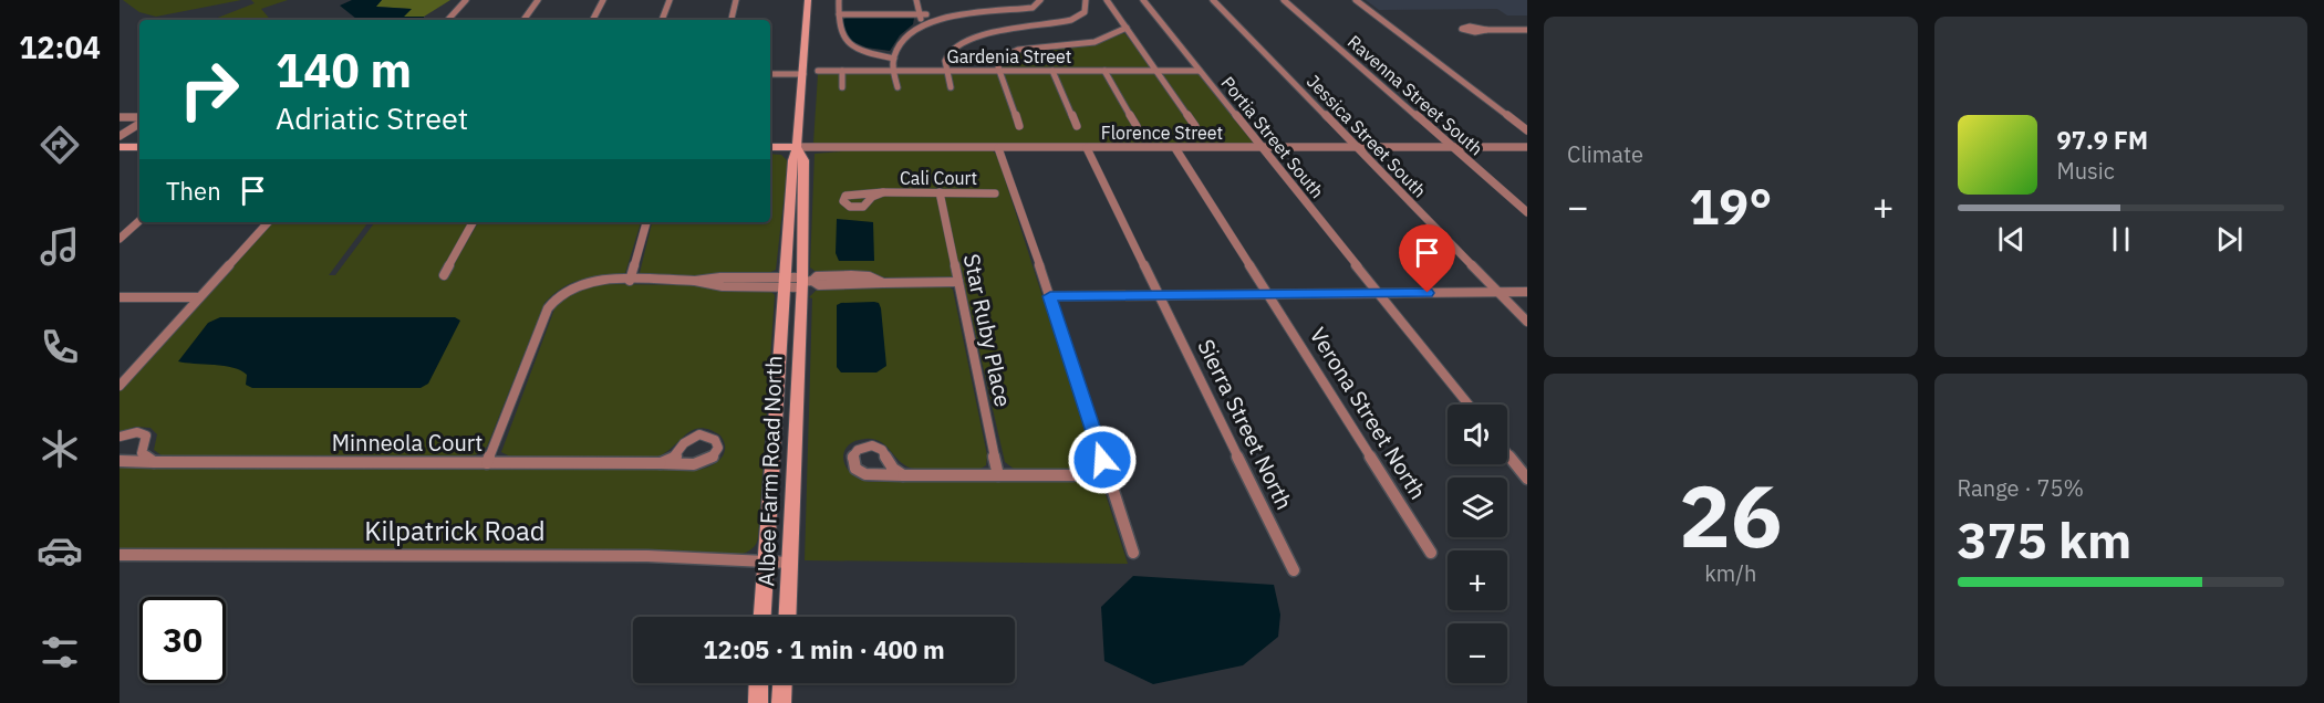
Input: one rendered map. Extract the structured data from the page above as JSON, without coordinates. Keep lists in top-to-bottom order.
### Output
{
  "streets": {
    "main road": ["Albee Farm Road North"],
    "street": [
      "Gardenia Street",
      "Ravenna Street South",
      "Florence Street",
      "Jessica Street South",
      "Portia Street South",
      "Cali Court",
      "Star Ruby Place",
      "Verona Street North",
      "Sierra Street North",
      "Minneola Court",
      "Kilpatrick Road"
    ]
  },
  "crossings": [
    ["Gardenia Street", "Portia Street South"],
    ["Ravenna Street South", "Florence Street"],
    ["Florence Street", "Jessica Street South"],
    ["Florence Street", "Portia Street South"],
    ["Florence Street", "Verona Street North"],
    ["Florence Street", "Sierra Street North"],
    ["Florence Street", "Albee Farm Road North"],
    ["Cali Court", "Star Ruby Place"],
    ["Albee Farm Road North", "Kilpatrick Road"]
  ],
  "page": {
    "tabs": "12:04",
    "tile": [
      "Climate",
      ["26", "km/h"],
      ["Range · 75%", "375 km"]
    ],
    "turn": ["140 m", "Adriatic Street"],
    "song": ["97.9 FM", "Music"],
    "then": "Then",
    "heat": ["−", "19°", "+"],
    "map_buttons": ["+", "−"],
    "limit": "30",
    "trip": "12:05 · 1 min · 400 m"
  }
}
